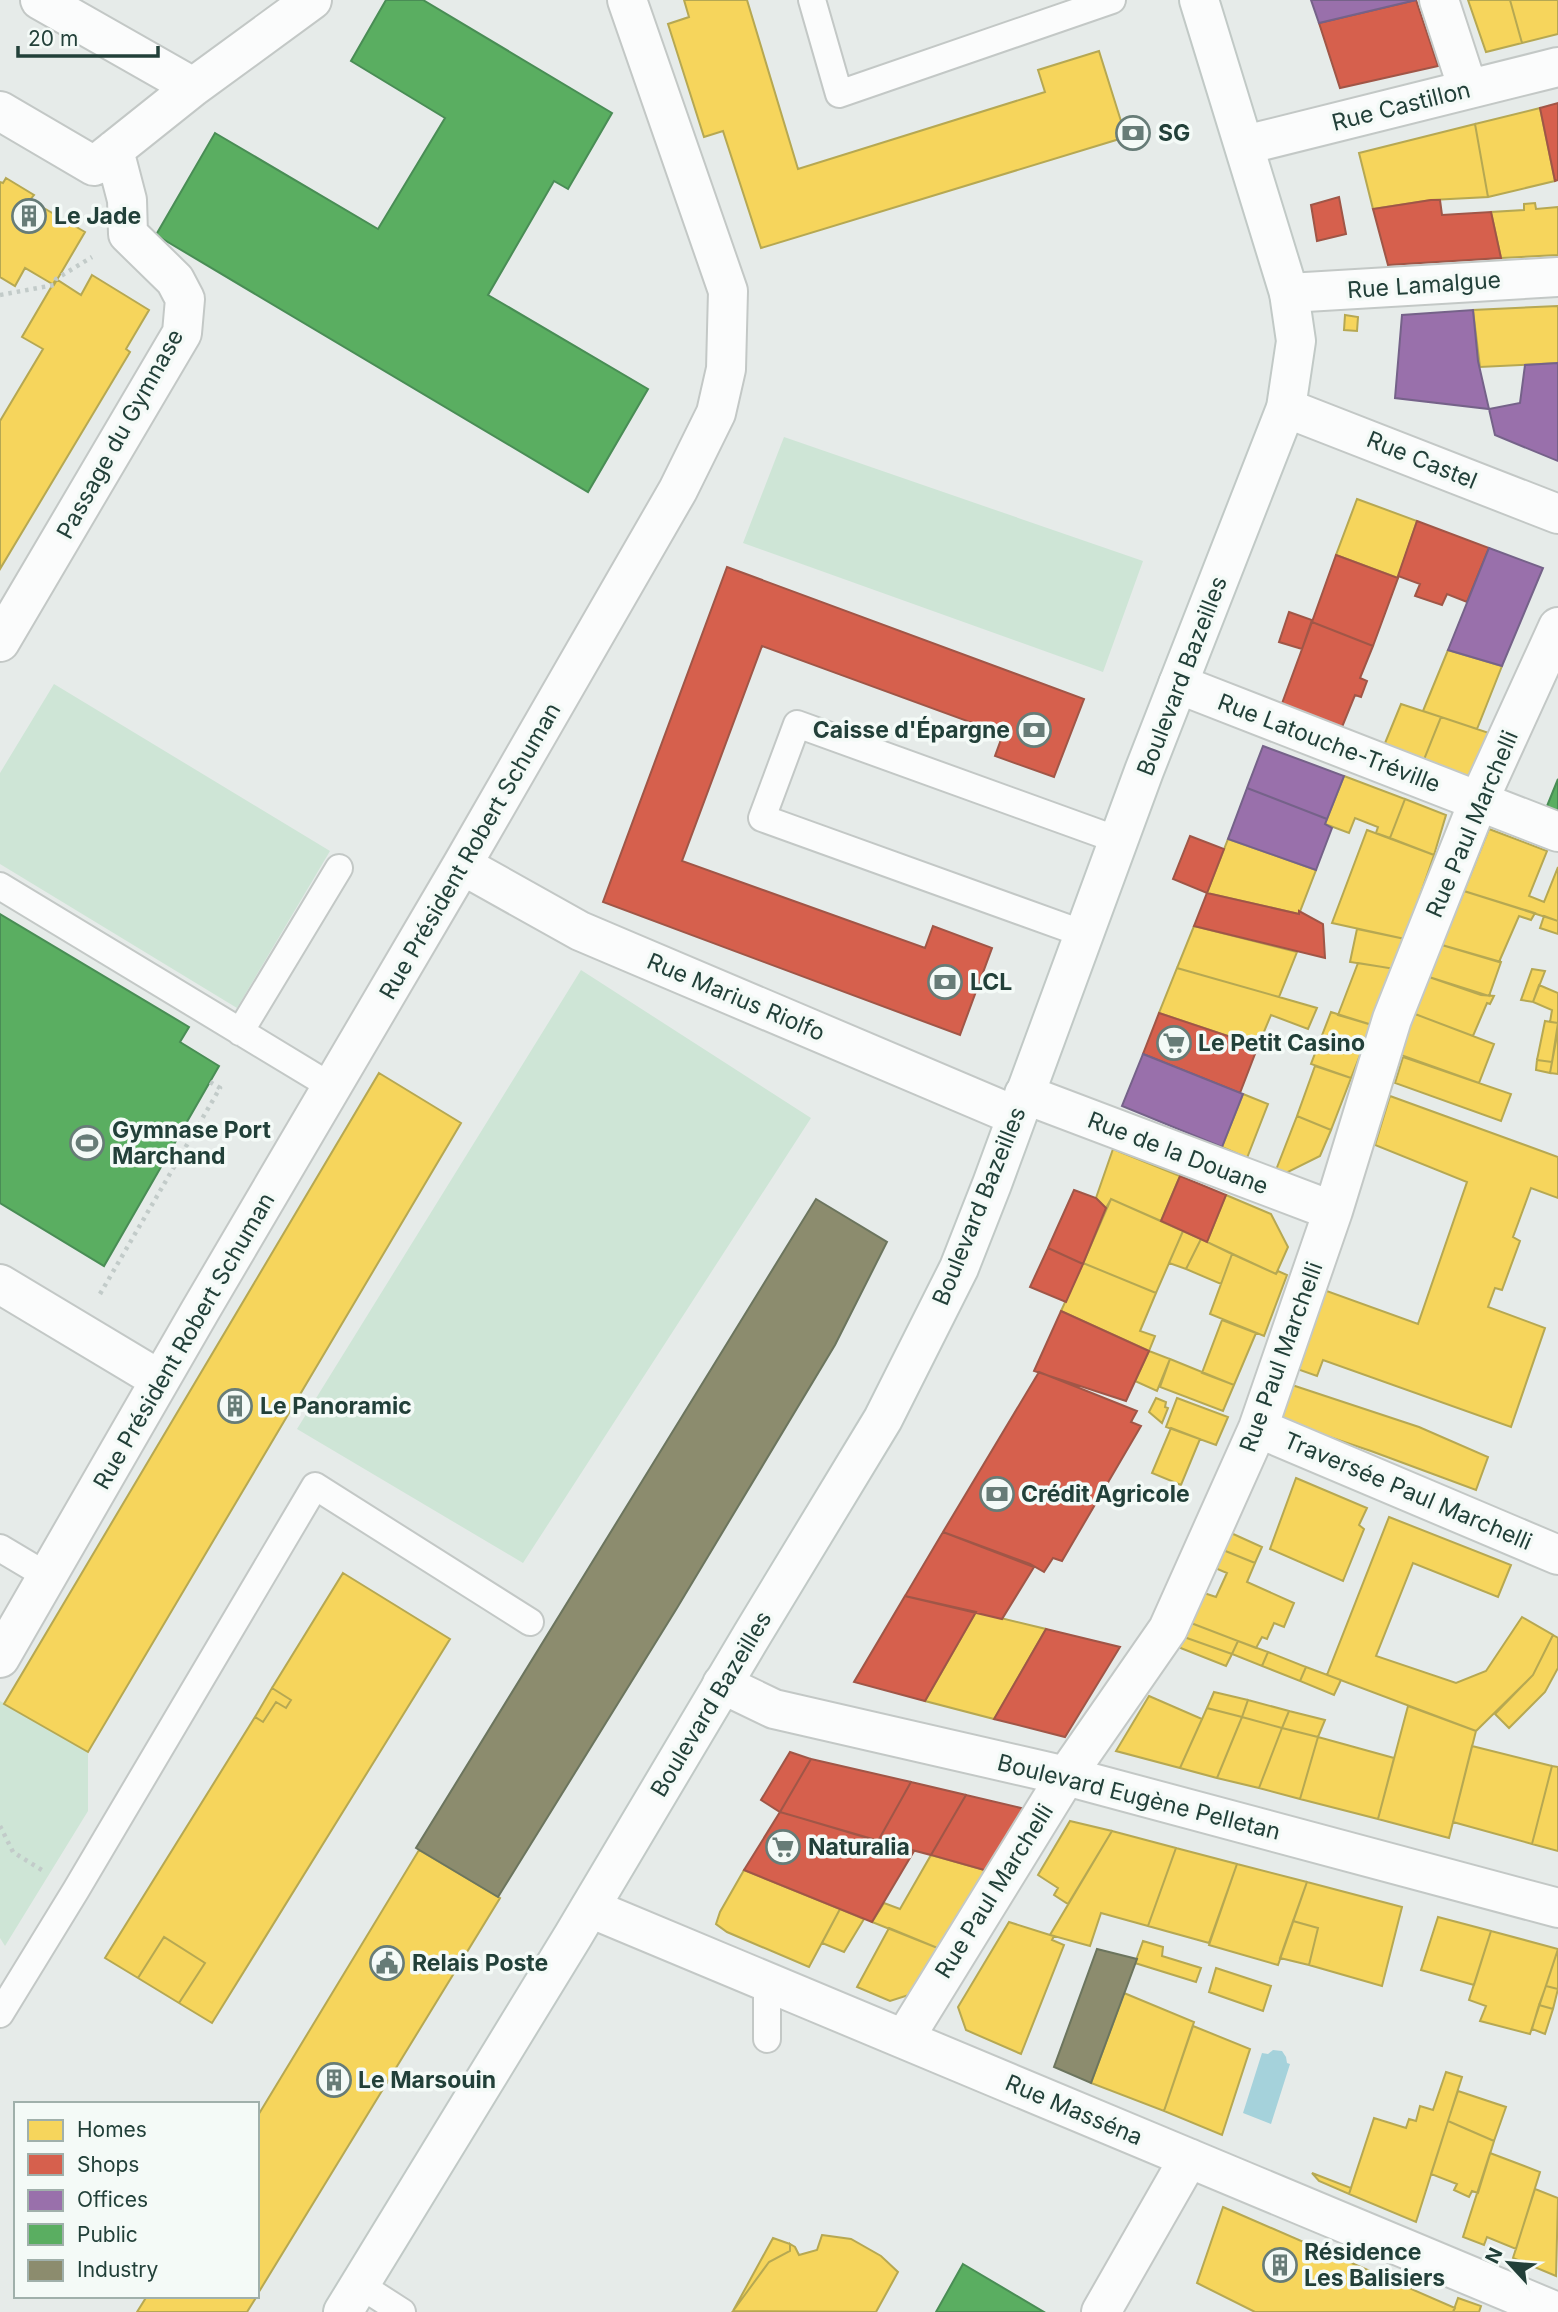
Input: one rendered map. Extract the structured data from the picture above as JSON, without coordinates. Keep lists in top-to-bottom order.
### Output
{
  "streets": {
    "street": [
      "Rue Castillon",
      "Rue Lamalgue",
      "Passage du Gymnase",
      "Rue Castel",
      "Boulevard Bazeilles",
      "Rue Latouche-Tréville",
      "Rue Paul Marchelli",
      "Rue Président Robert Schuman",
      "Rue Marius Riolfo",
      "Rue de la Douane",
      "Traversée Paul Marchelli",
      "Boulevard Eugène Pelletan",
      "Rue Masséna"
    ]
  },
  "crossings": [
    ["Rue Castillon", "Boulevard Bazeilles"],
    ["Rue Lamalgue", "Boulevard Bazeilles"],
    ["Rue Castel", "Boulevard Bazeilles"],
    ["Boulevard Bazeilles", "Rue Latouche-Tréville"],
    ["Boulevard Bazeilles", "Rue Marius Riolfo"],
    ["Boulevard Bazeilles", "Rue de la Douane"],
    ["Boulevard Bazeilles", "Boulevard Eugène Pelletan"],
    ["Boulevard Bazeilles", "Rue Masséna"],
    ["Rue Latouche-Tréville", "Rue Paul Marchelli"],
    ["Rue Paul Marchelli", "Rue de la Douane"],
    ["Rue Paul Marchelli", "Traversée Paul Marchelli"],
    ["Rue Paul Marchelli", "Boulevard Eugène Pelletan"],
    ["Rue Paul Marchelli", "Rue Masséna"],
    ["Rue Président Robert Schuman", "Rue Marius Riolfo"],
    ["Rue Marius Riolfo", "Rue de la Douane"]
  ],
  "places": {
    "bank": [
      "SG",
      "Caisse d'Épargne",
      "LCL",
      "Crédit Agricole"
    ],
    "building": [
      "Le Jade",
      "Le Panoramic",
      "Le Marsouin",
      "Résidence Les Balisiers"
    ],
    "supermarket": ["Le Petit Casino", "Naturalia"],
    "sports": ["Gymnase Port Marchand"],
    "public building": ["Relais Poste"]
  },
  "legend": [
    "Homes",
    "Shops",
    "Offices",
    "Public",
    "Industry"
  ],
  "scale_bar": "20 m",
  "north": "top left"
}
